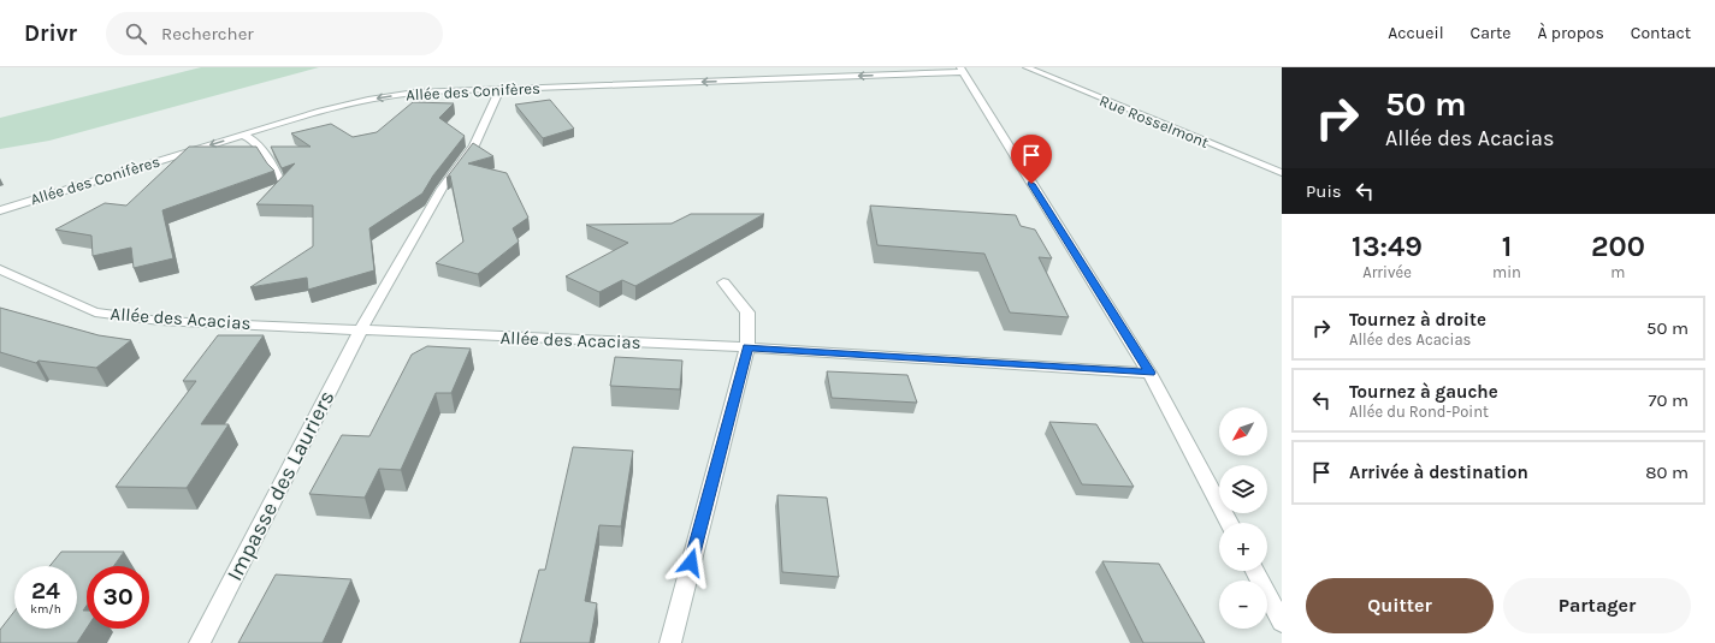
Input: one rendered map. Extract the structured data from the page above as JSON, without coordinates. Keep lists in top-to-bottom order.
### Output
{
  "streets": {
    "street": [
      "Allée des Conifères",
      "Rue Rosselmont",
      "Allée des Acacias",
      "Impasse des Lauriers"
    ]
  },
  "crossings": [
    ["Allée des Conifères", "Impasse des Lauriers"],
    ["Allée des Acacias", "Impasse des Lauriers"]
  ],
  "one_way": ["Allée des Conifères"],
  "north": "bottom left",
  "page": {
    "header": "Drivr",
    "search": "Rechercher",
    "nav": [
      "Accueil",
      "Carte",
      "À propos",
      "Contact"
    ],
    "turn": ["50 m", "Allée des Acacias"],
    "then": "Puis",
    "eta": [
      "13:49",
      "Arrivée",
      "1",
      "min",
      "200",
      "m"
    ],
    "list": [
      {
        "name": "Tournez à droite",
        "note": "Allée des Acacias",
        "value": "50 m"
      },
      {
        "name": "Tournez à gauche",
        "note": "Allée du Rond-Point",
        "value": "70 m"
      },
      {
        "name": "Arrivée à destination",
        "value": "80 m"
      }
    ],
    "map_buttons": ["+", "−"],
    "speed": "24 km/h",
    "limit": "30",
    "buttons": ["Quitter", "Partager"]
  }
}
